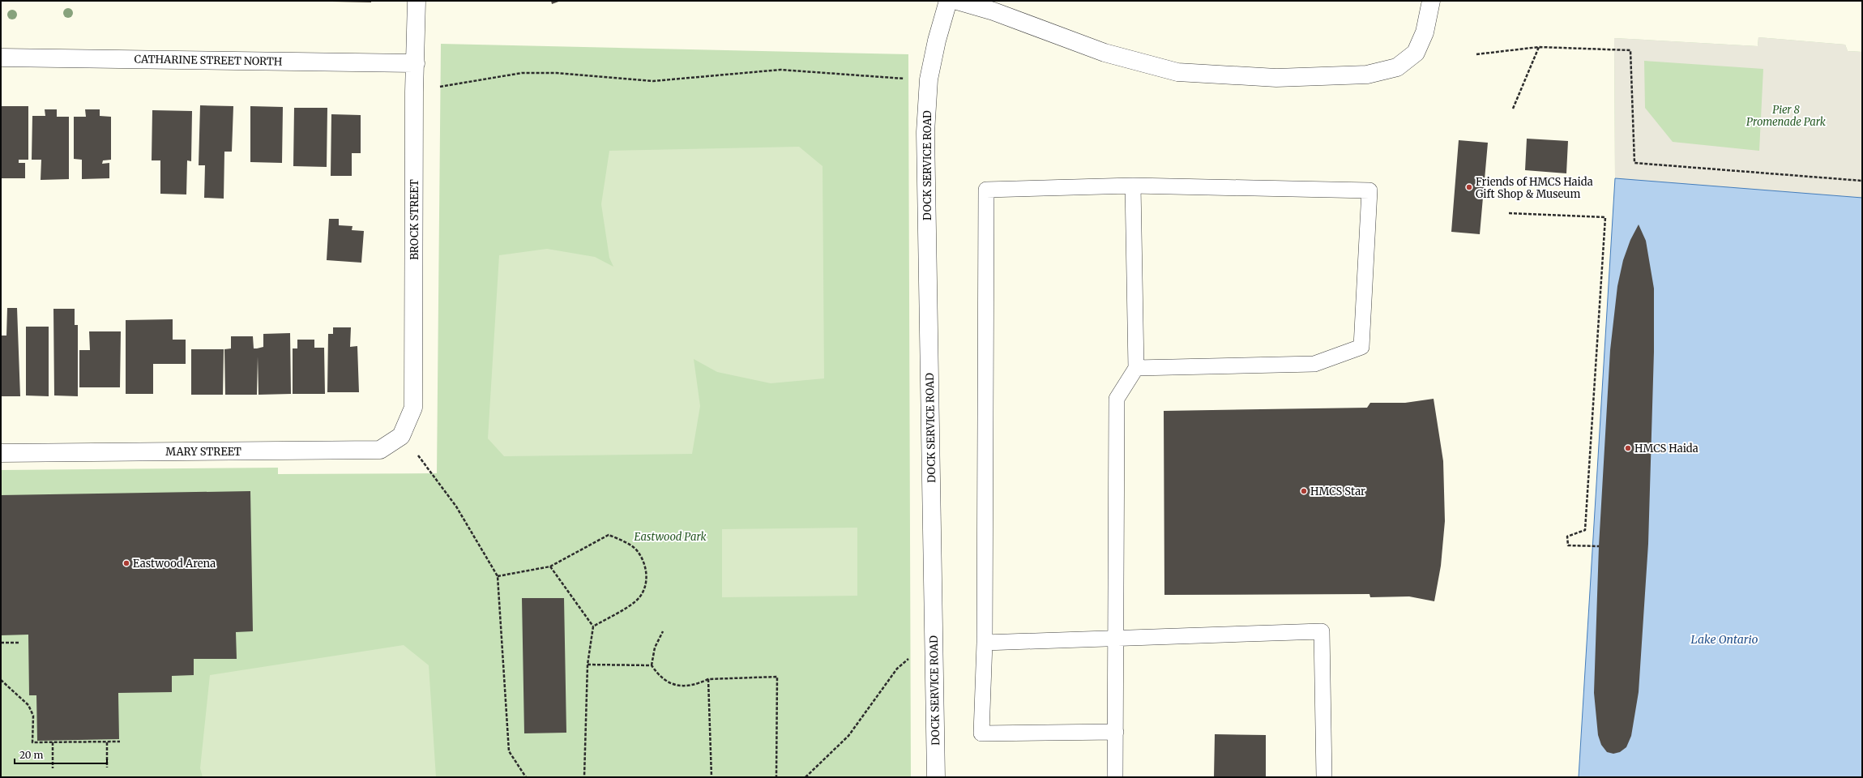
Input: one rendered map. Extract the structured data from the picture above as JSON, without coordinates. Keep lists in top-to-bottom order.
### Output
{
  "streets": {
    "street": [
      "CATHARINE STREET NORTH",
      "DOCK SERVICE ROAD",
      "BROCK STREET",
      "MARY STREET"
    ]
  },
  "crossings": [
    ["CATHARINE STREET NORTH", "BROCK STREET"],
    ["BROCK STREET", "MARY STREET"]
  ],
  "water": ["Lake Ontario"],
  "parks": ["Pier 8 Promenade Park", "Eastwood Park"],
  "places": [
    "Friends of HMCS Haida Gift Shop & Museum",
    "HMCS Haida",
    "HMCS Star",
    "Eastwood Arena"
  ],
  "scale_bar": "20 m"
}
